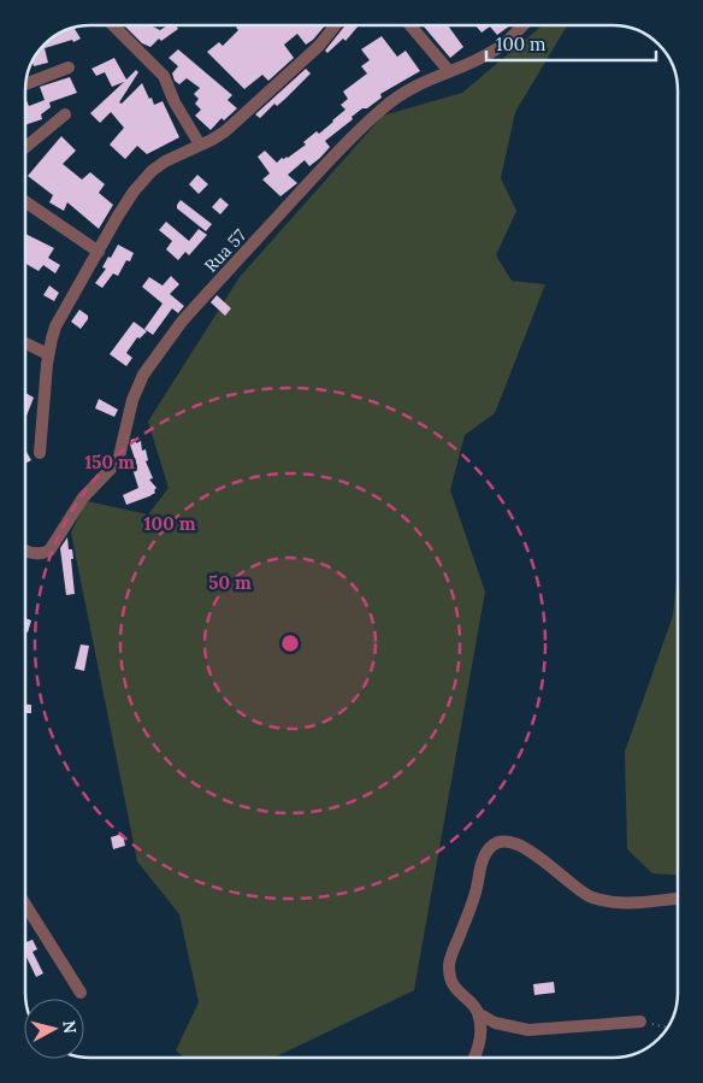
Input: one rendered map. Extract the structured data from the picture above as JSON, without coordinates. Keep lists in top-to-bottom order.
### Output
{
  "streets": {
    "street": ["Rua 57"]
  },
  "scale_bar": "100 m",
  "north": "right",
  "rings": ["150 m", "100 m", "50 m"]
}
